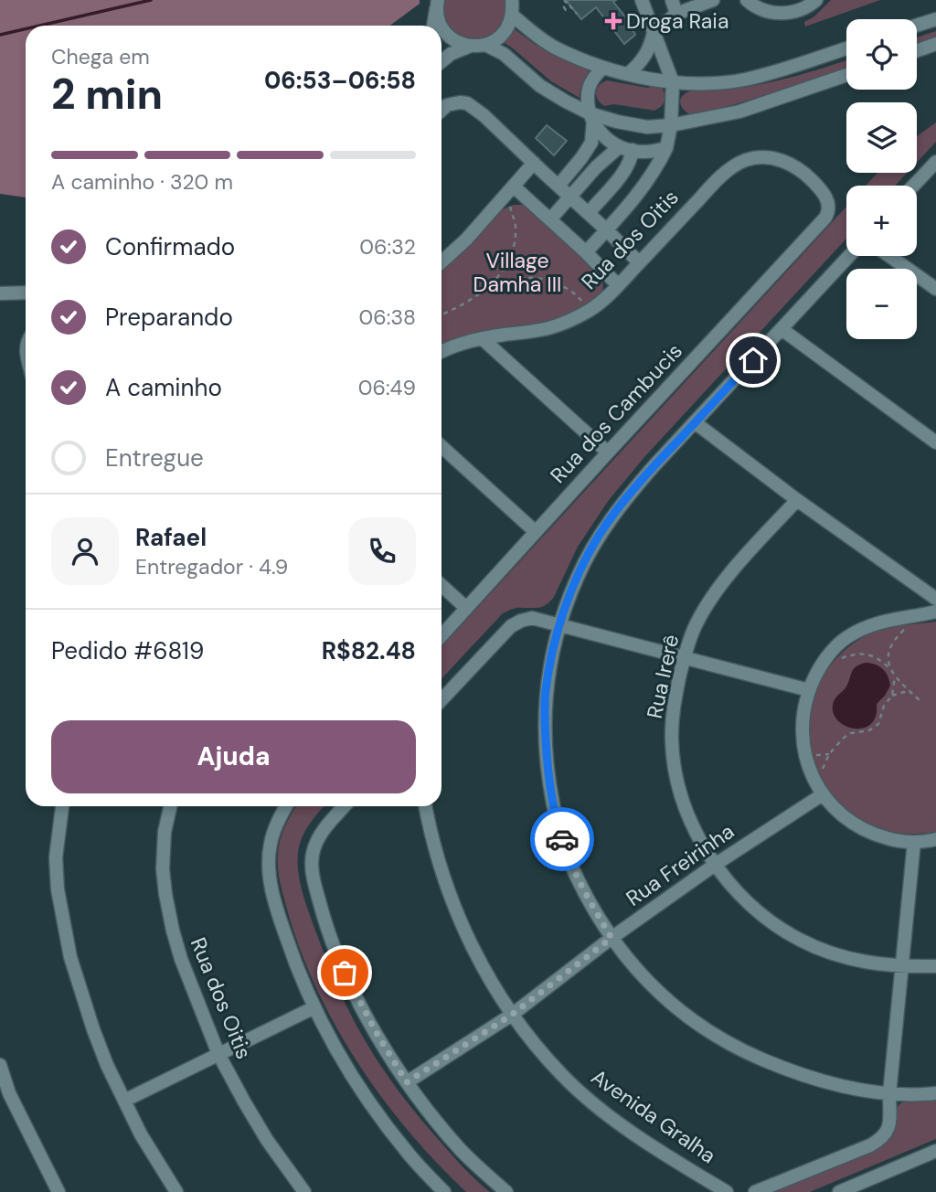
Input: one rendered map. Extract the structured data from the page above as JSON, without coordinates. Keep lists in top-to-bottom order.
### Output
{
  "streets": {
    "street": [
      "Rua dos Oitis",
      "Rua dos Cambucis",
      "Rua Irerê",
      "Rua Freirinha",
      "Avenida Gralha"
    ]
  },
  "crossings": [
    ["Rua dos Oitis", "Rua dos Cambucis"],
    ["Rua Irerê", "Rua Freirinha"],
    ["Rua Freirinha", "Avenida Gralha"]
  ],
  "parks": ["Village Damha III"],
  "places": {
    "health": ["Droga Raia"]
  },
  "page": {
    "map_buttons": ["+", "−"],
    "heading": ["2 min", "Chega em", "06:53–06:58"],
    "panel": [
      "Rafael",
      "Entregador · 4.9",
      "Pedido #6819",
      "R$82.48"
    ],
    "bar": "A caminho · 320 m",
    "list": [
      ["Confirmado", "06:32"],
      ["Preparando", "06:38"],
      ["A caminho", "06:49"],
      "Entregue"
    ],
    "buttons": "Ajuda"
  }
}
